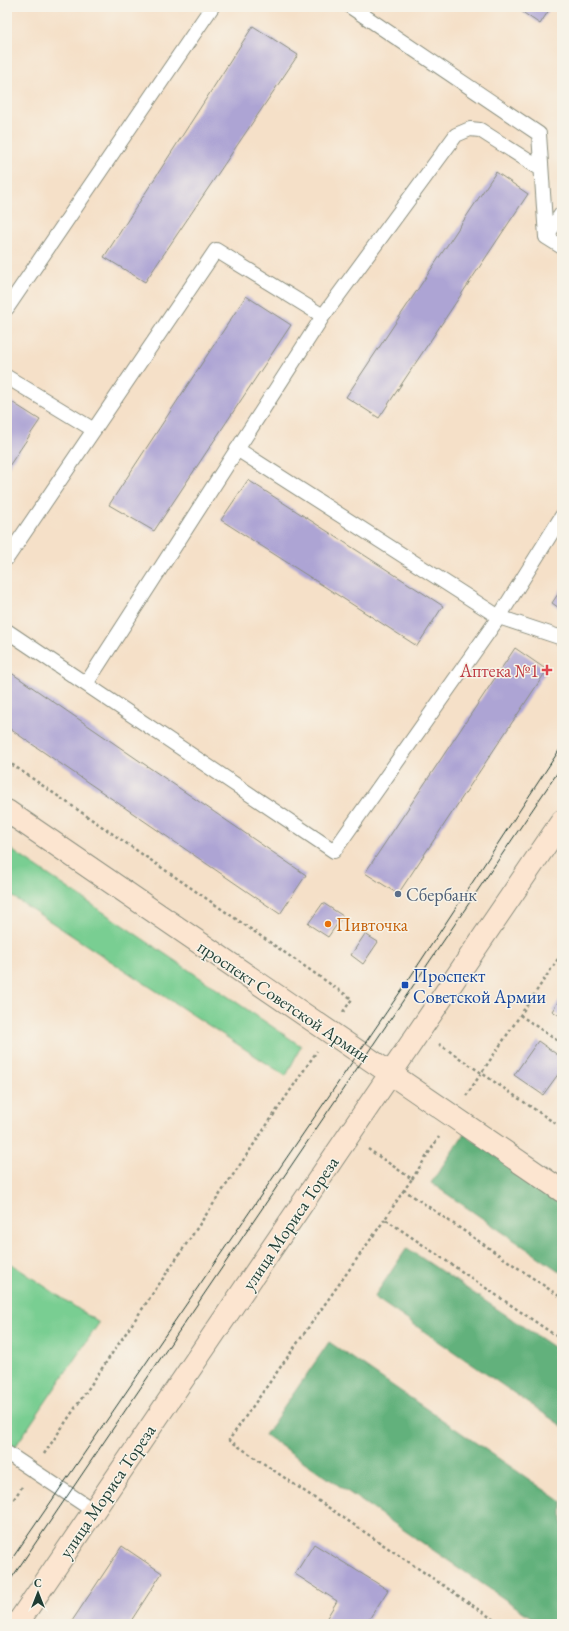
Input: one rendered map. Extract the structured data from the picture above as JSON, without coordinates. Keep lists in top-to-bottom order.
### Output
{
  "streets": {
    "street": ["проспект Советской Армии", "улица Мориса Тореза"]
  },
  "crossings": [
    ["проспект Советской Армии", "улица Мориса Тореза"]
  ],
  "places": {
    "health": ["Аптека №1"],
    "other": ["Сбербанк", "Пивточка"],
    "transit": ["Проспект Советской Армии"]
  },
  "north": "top"
}
